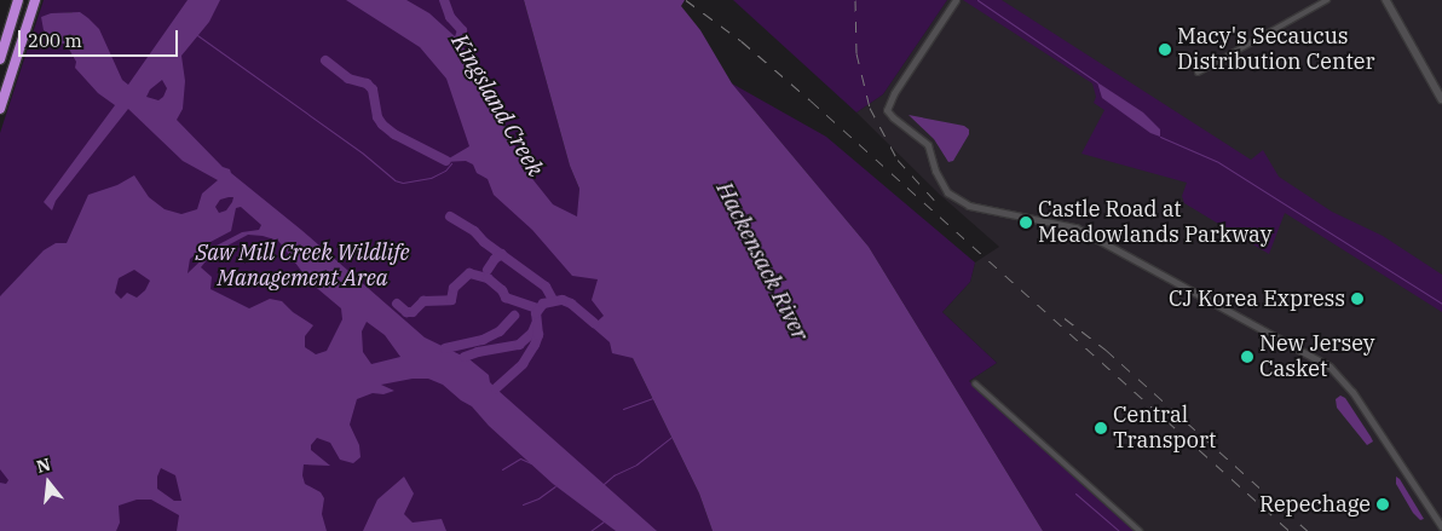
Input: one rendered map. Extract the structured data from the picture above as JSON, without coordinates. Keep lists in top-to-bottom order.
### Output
{
  "water": ["Kingsland Creek", "Hackensack River"],
  "parks": ["Saw Mill Creek Wildlife Management Area"],
  "places": [
    "Macy's Secaucus Distribution Center",
    "Castle Road at Meadowlands Parkway",
    "CJ Korea Express",
    "New Jersey Casket",
    "Central Transport",
    "Repechage"
  ],
  "scale_bar": "200 m",
  "north": "top"
}
